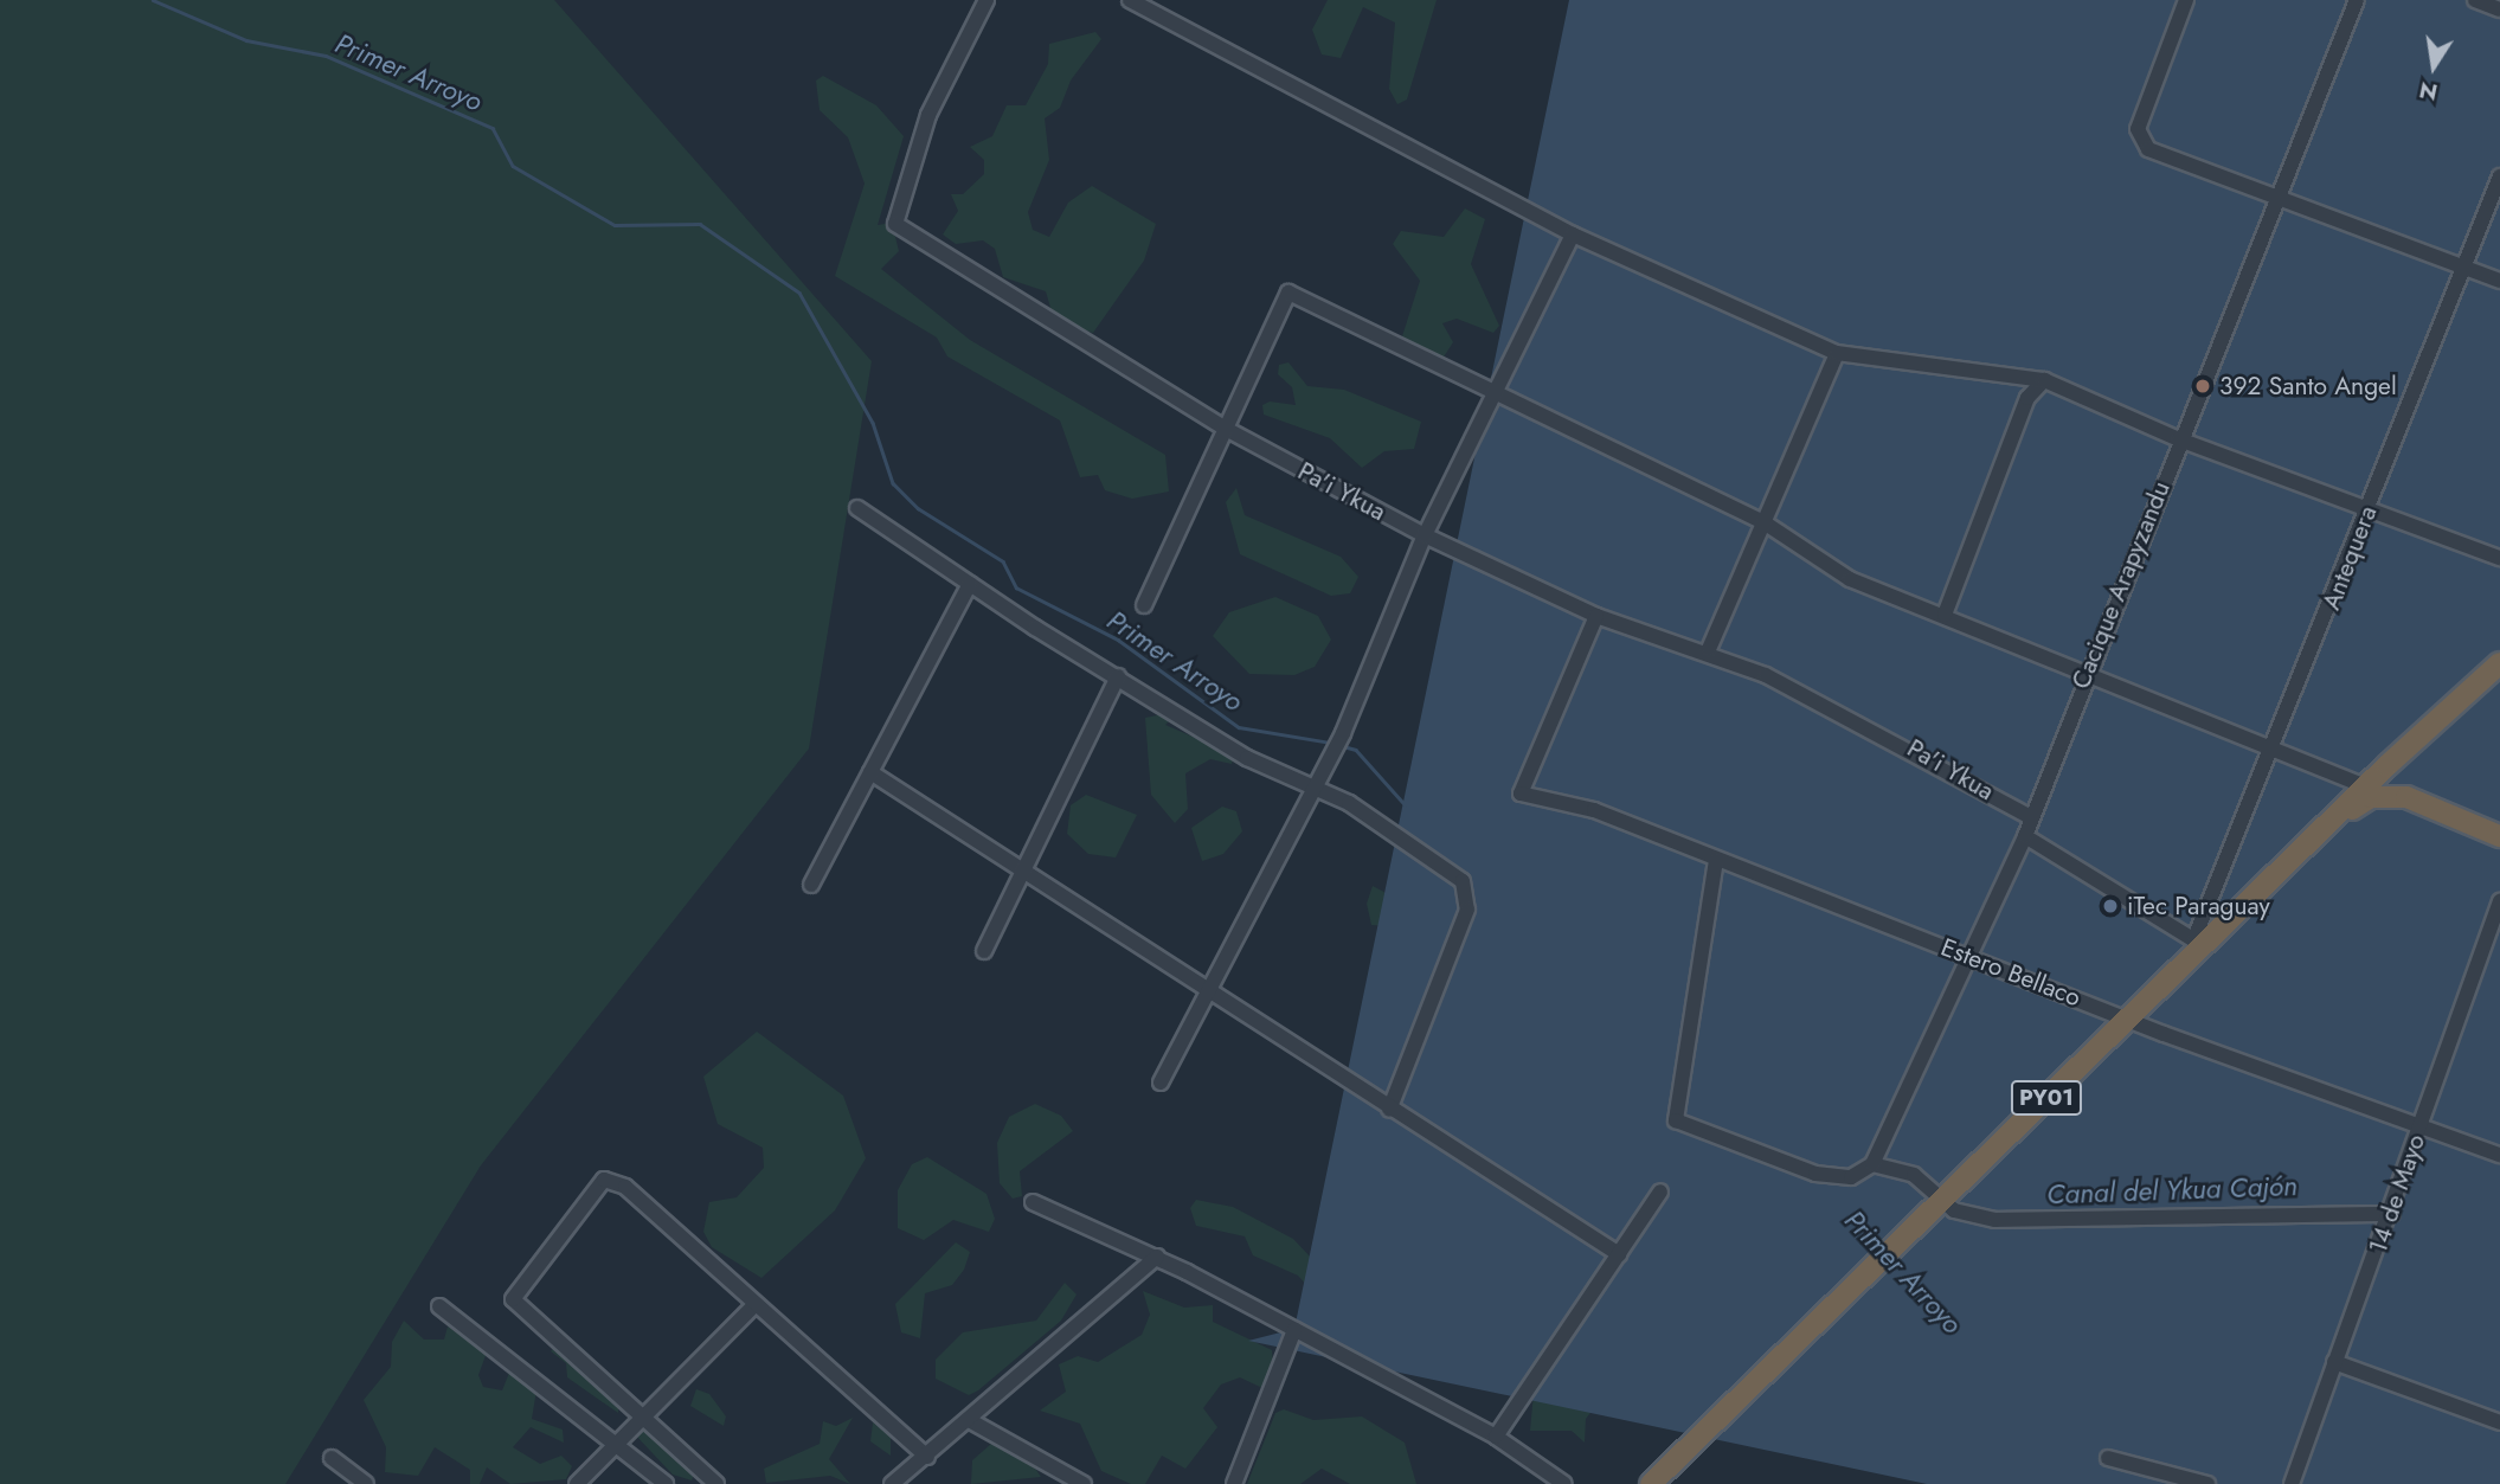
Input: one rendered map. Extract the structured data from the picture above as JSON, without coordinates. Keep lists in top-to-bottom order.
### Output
{
  "streets": {
    "highway": ["PY01"],
    "street": [
      "Pa'i Ykua",
      "Antequera",
      "Cacique Arapyzandu",
      "Estero Bellaco",
      "14 de Mayo"
    ]
  },
  "crossings": [
    ["Pa'i Ykua", "Cacique Arapyzandu"],
    ["Pa'i Ykua", "Estero Bellaco"],
    ["Antequera", "PY01"],
    ["Cacique Arapyzandu", "Estero Bellaco"],
    ["Estero Bellaco", "PY01"],
    ["Estero Bellaco", "14 de Mayo"]
  ],
  "water": ["Primer Arroyo", "Canal del Ykua Cajón"],
  "places": ["392 Santo Angel", "iTec Paraguay"],
  "north": "bottom"
}
